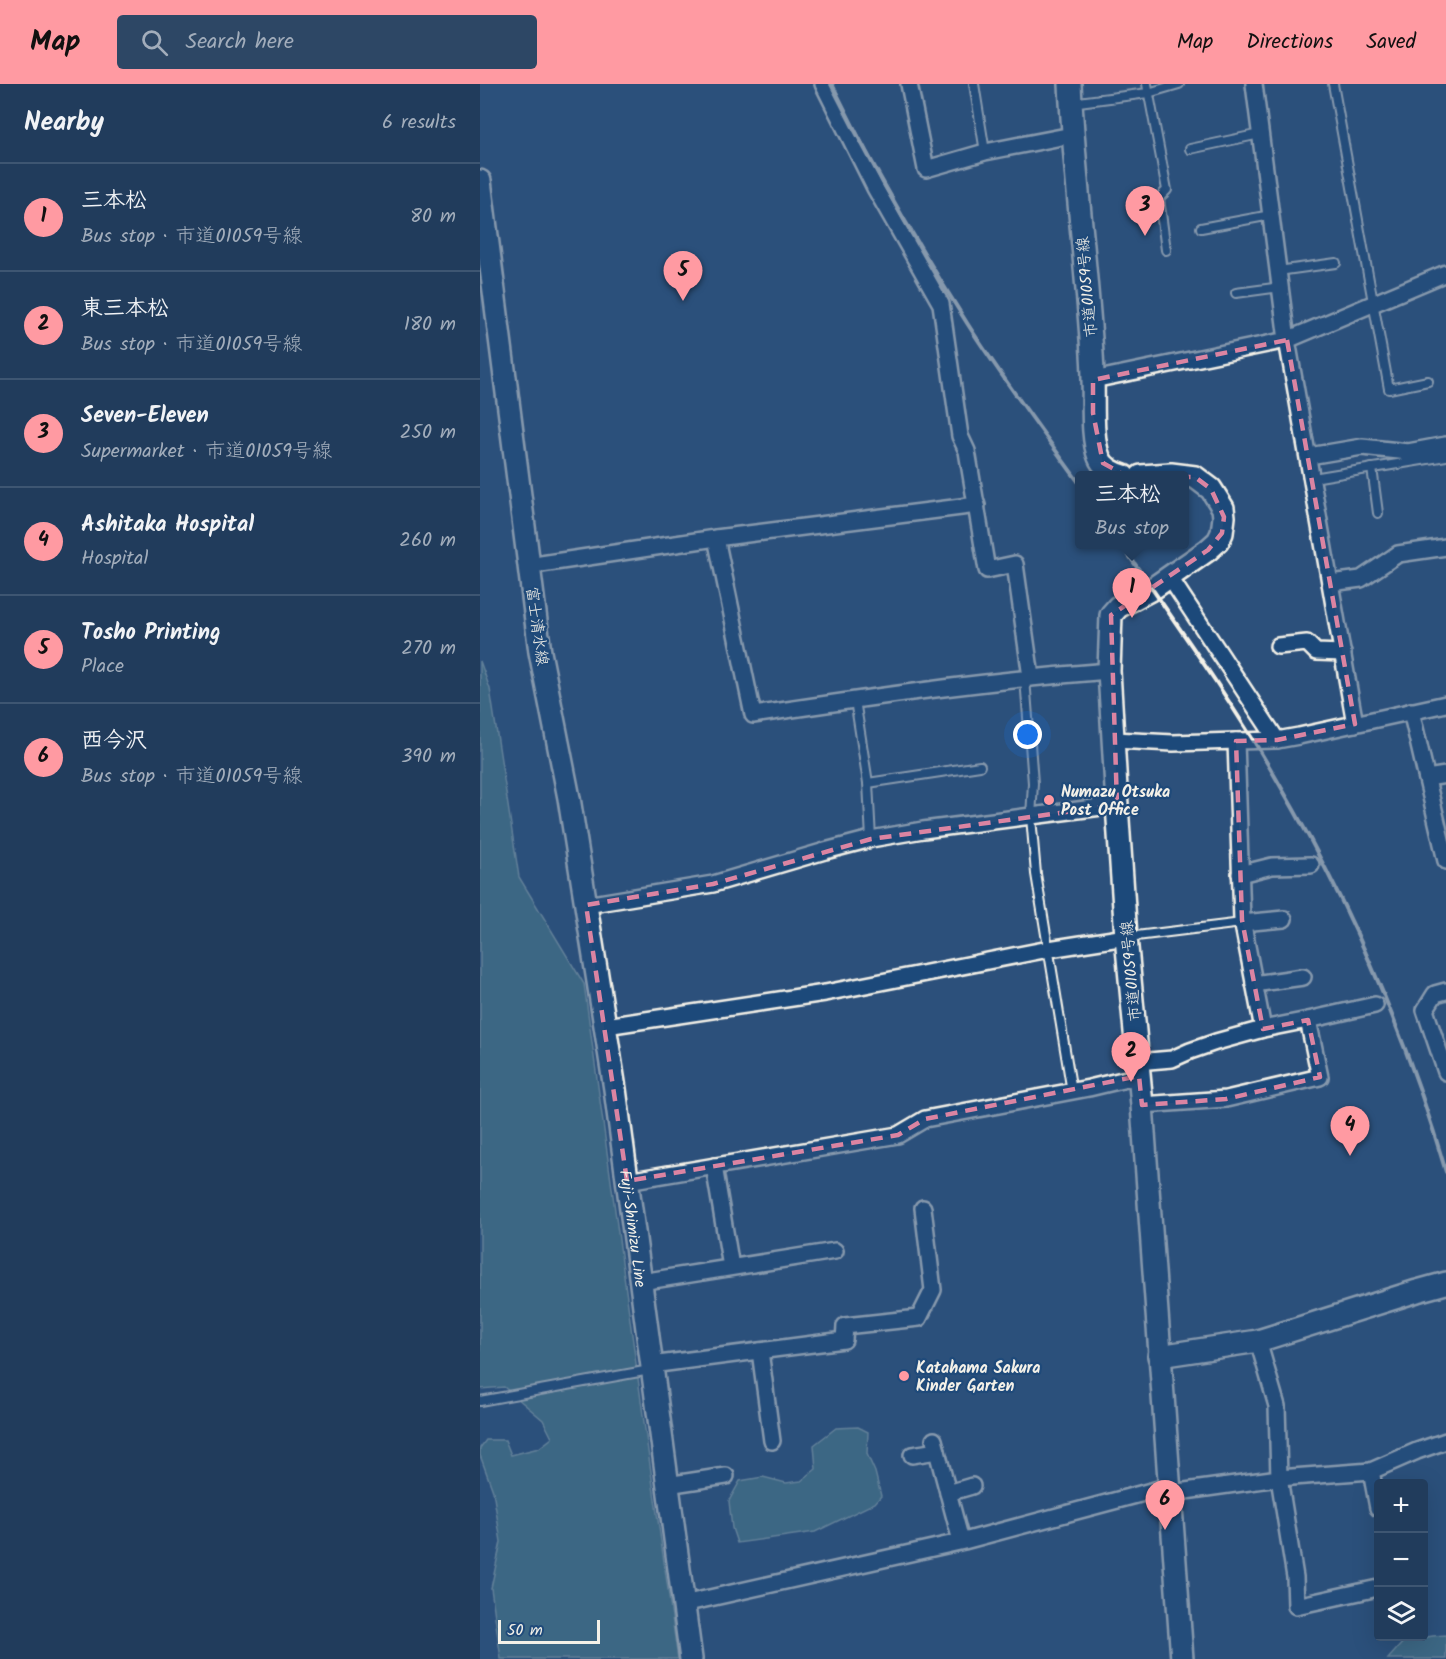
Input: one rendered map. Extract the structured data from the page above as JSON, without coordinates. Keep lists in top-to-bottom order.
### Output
{
  "streets": {
    "street": ["市道01059号線", "Fuji-Shimizu Line"]
  },
  "places": ["Numazu Otsuka Post Office", "Katahama Sakura Kinder Garten"],
  "scale_bar": "50 m",
  "page": {
    "header": "Map",
    "search": "Search here",
    "nav": ["Map", "Directions", "Saved"],
    "heading": ["Nearby", "6 results"],
    "list": [
      {
        "mark": "1",
        "name": "三本松",
        "note": "Bus stop · 市道01059号線",
        "value": "80 m"
      },
      {
        "mark": "2",
        "name": "東三本松",
        "note": "Bus stop · 市道01059号線",
        "value": "180 m"
      },
      {
        "mark": "3",
        "name": "Seven-Eleven",
        "note": "Supermarket · 市道01059号線",
        "value": "250 m"
      },
      {
        "mark": "4",
        "name": "Ashitaka Hospital",
        "note": "Hospital",
        "value": "260 m"
      },
      {
        "mark": "5",
        "name": "Tosho Printing",
        "note": "Place",
        "value": "270 m"
      },
      {
        "mark": "6",
        "name": "西今沢",
        "note": "Bus stop · 市道01059号線",
        "value": "390 m"
      }
    ],
    "pins": [
      "3",
      "5",
      "1",
      "2",
      "4",
      "6"
    ],
    "popup": ["三本松", "Bus stop"],
    "map_buttons": ["+", "−"],
    "scale": "50 m"
  }
}
